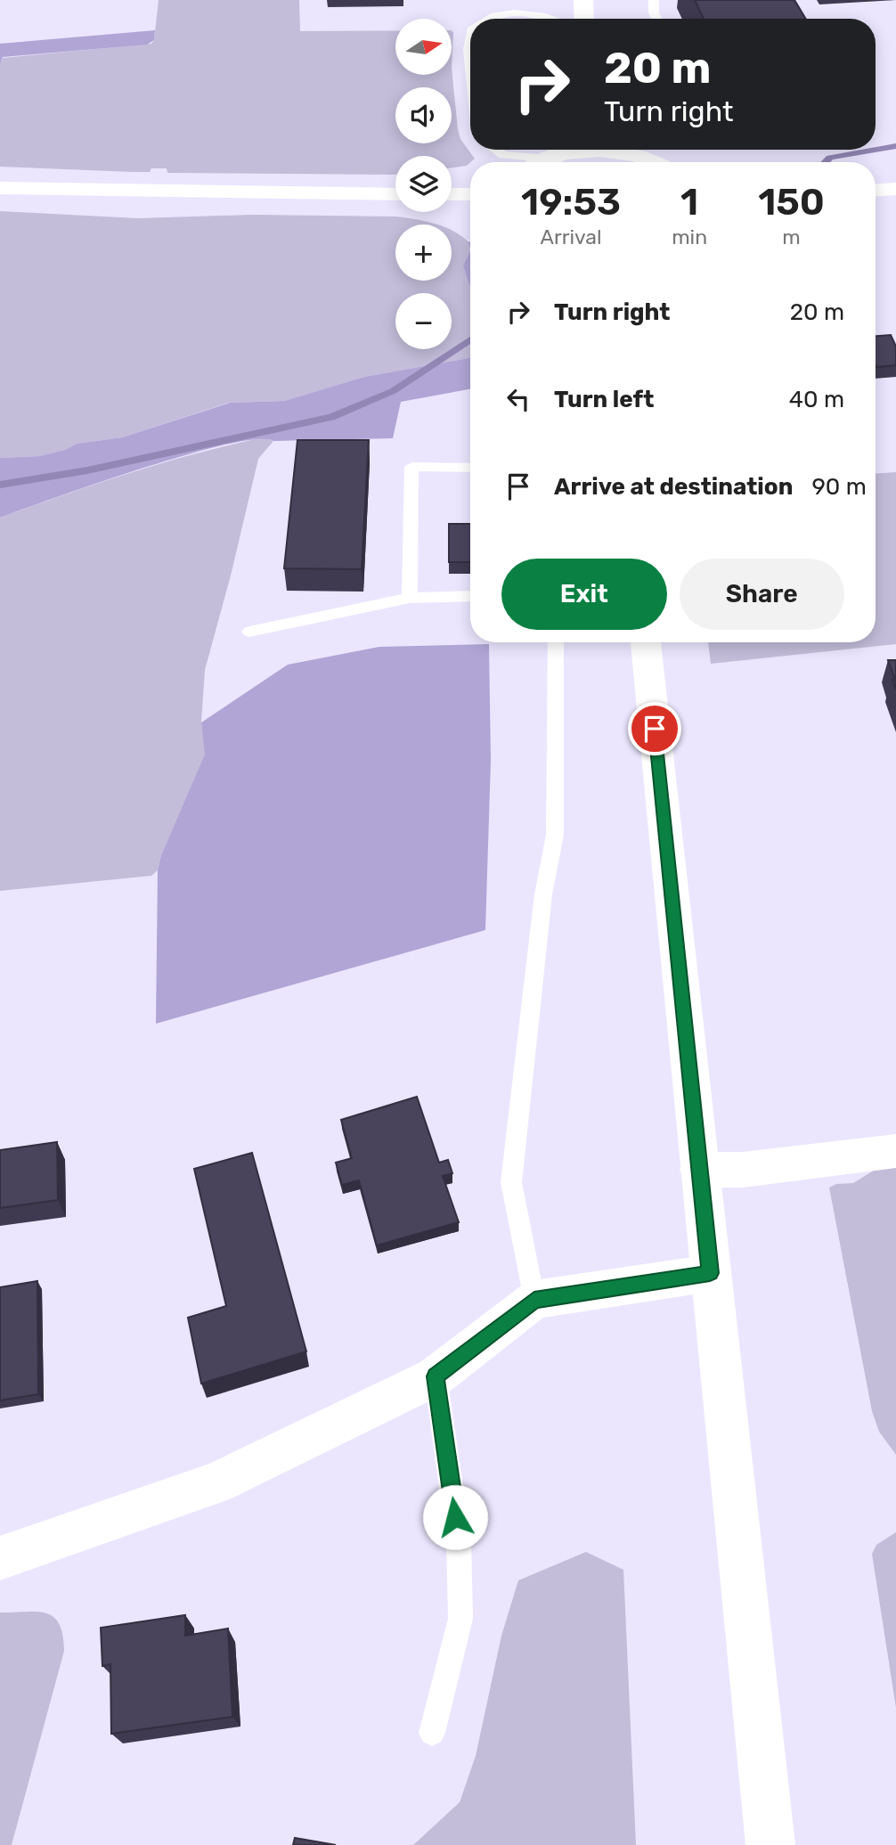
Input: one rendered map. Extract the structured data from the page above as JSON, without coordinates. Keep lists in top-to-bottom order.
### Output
{
  "north": "right",
  "page": {
    "map_buttons": ["+", "−"],
    "turn": ["20 m", "Turn right"],
    "eta": [
      "19:53",
      "Arrival",
      "1",
      "min",
      "150",
      "m"
    ],
    "list": [
      {
        "name": "Turn right",
        "value": "20 m"
      },
      {
        "name": "Turn left",
        "value": "40 m"
      },
      {
        "name": "Arrive at destination",
        "value": "90 m"
      }
    ],
    "buttons": ["Exit", "Share"]
  }
}
